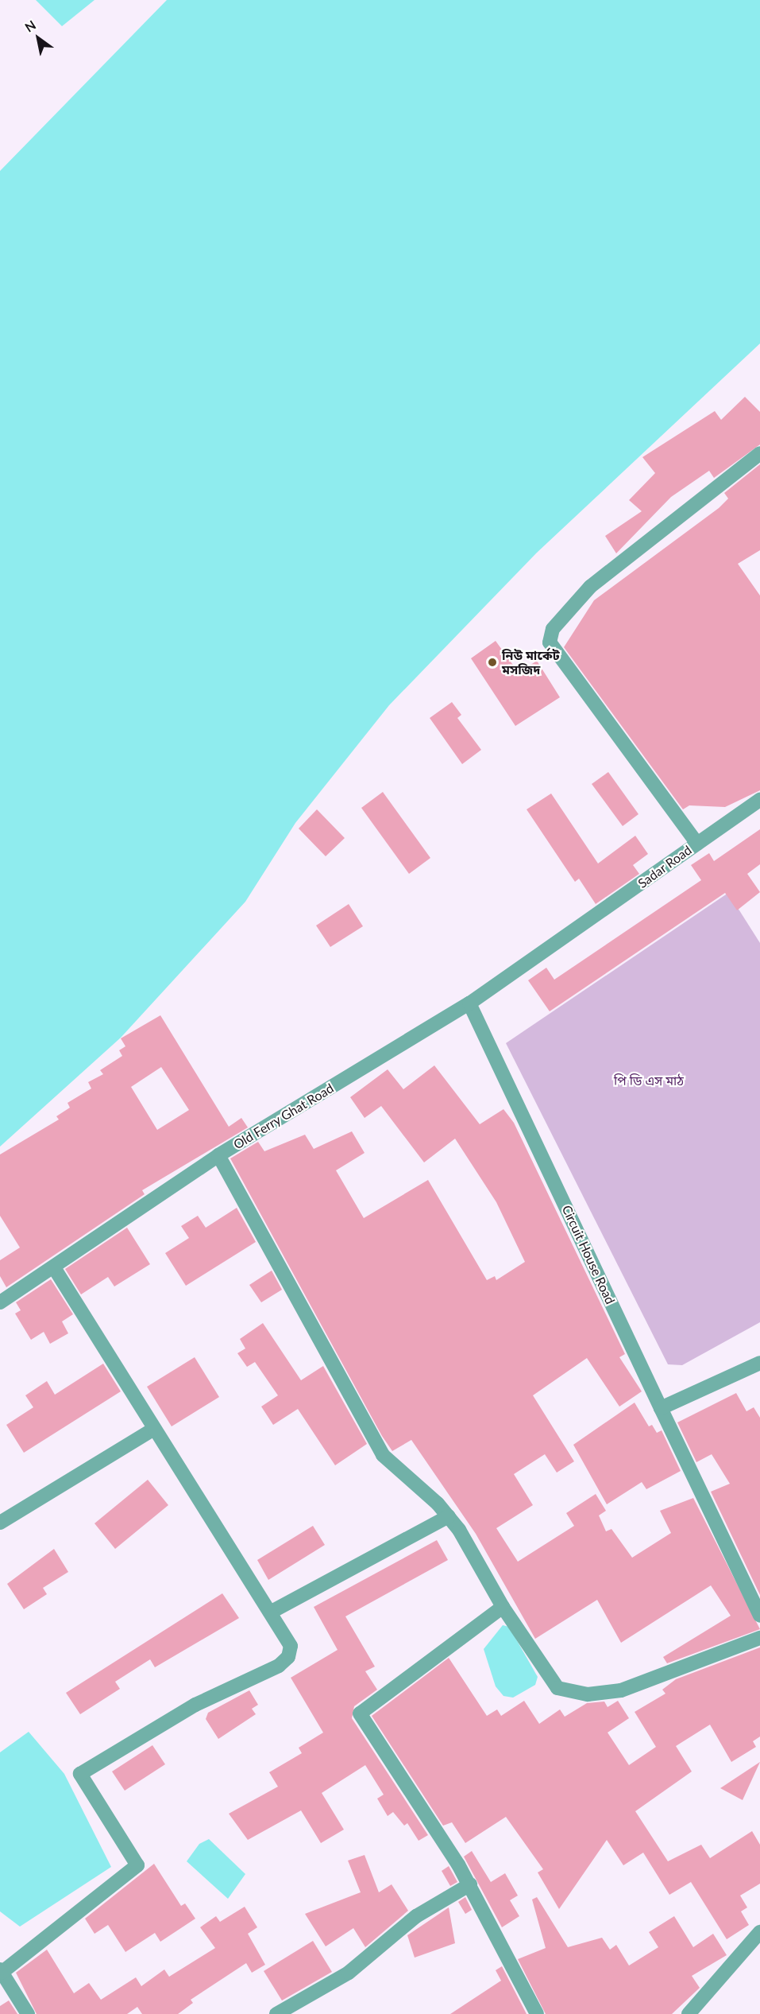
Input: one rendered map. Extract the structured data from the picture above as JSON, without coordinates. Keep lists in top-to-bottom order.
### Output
{
  "streets": {
    "street": ["Sadar Road", "Old Ferry Ghat Road", "Circuit House Road"]
  },
  "crossings": [
    ["Sadar Road", "Old Ferry Ghat Road"],
    ["Old Ferry Ghat Road", "Circuit House Road"]
  ],
  "parks": ["পি ডি এস মাঠ"],
  "places": ["নিউ মার্কেট মসজিদ"],
  "north": "top left"
}
